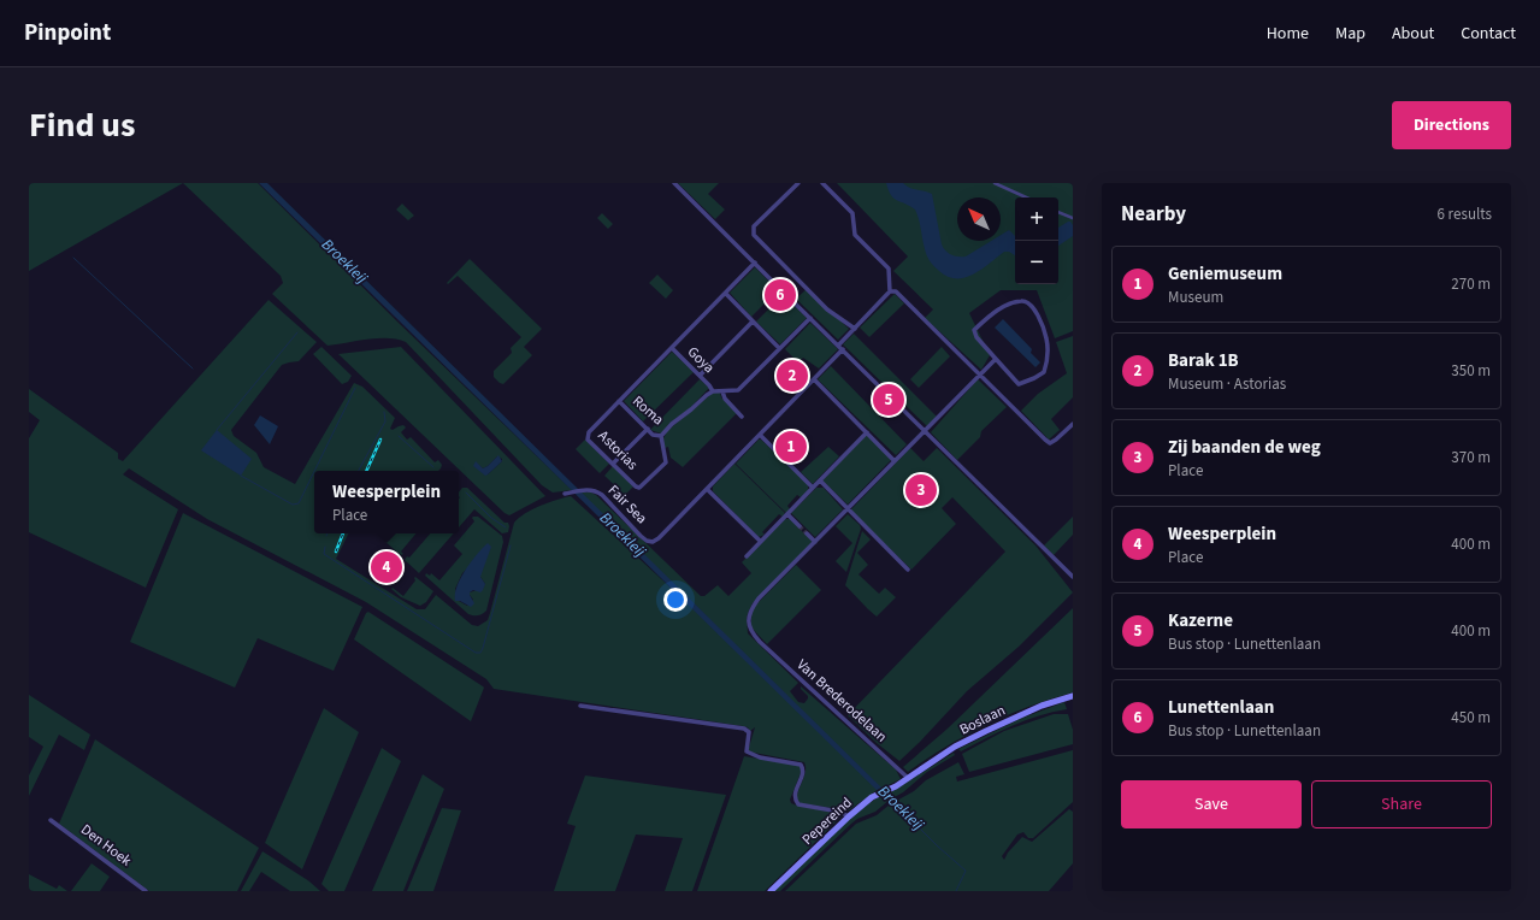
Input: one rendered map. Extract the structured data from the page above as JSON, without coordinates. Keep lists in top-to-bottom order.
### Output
{
  "streets": {
    "main road": ["Boslaan", "Pepereind"],
    "street": [
      "Goya",
      "Roma",
      "Astorias",
      "Fair Sea",
      "Van Brederodelaan",
      "Den Hoek"
    ]
  },
  "crossings": [
    ["Goya", "Astorias"],
    ["Roma", "Astorias"],
    ["Roma", "Fair Sea"],
    ["Astorias", "Fair Sea"],
    ["Van Brederodelaan", "Boslaan"],
    ["Van Brederodelaan", "Pepereind"],
    ["Boslaan", "Pepereind"]
  ],
  "water": ["Broekleij"],
  "north": "top left",
  "page": {
    "header": "Pinpoint",
    "nav": [
      "Home",
      "Map",
      "About",
      "Contact"
    ],
    "title": "Find us",
    "buttons": [
      "Directions",
      ["Save", "Share"]
    ],
    "heading": ["Nearby", "6 results"],
    "map_buttons": ["+", "−"],
    "list": [
      {
        "mark": "1",
        "name": "Geniemuseum",
        "note": "Museum",
        "value": "270 m"
      },
      {
        "mark": "2",
        "name": "Barak 1B",
        "note": "Museum · Astorias",
        "value": "350 m"
      },
      {
        "mark": "3",
        "name": "Zij baanden de weg",
        "note": "Place",
        "value": "370 m"
      },
      {
        "mark": "4",
        "name": "Weesperplein",
        "note": "Place",
        "value": "400 m"
      },
      {
        "mark": "5",
        "name": "Kazerne",
        "note": "Bus stop · Lunettenlaan",
        "value": "400 m"
      },
      {
        "mark": "6",
        "name": "Lunettenlaan",
        "note": "Bus stop · Lunettenlaan",
        "value": "450 m"
      }
    ],
    "pins": [
      "6",
      "2",
      "5",
      "1",
      "3",
      "4"
    ],
    "popup": ["Weesperplein", "Place"]
  }
}
